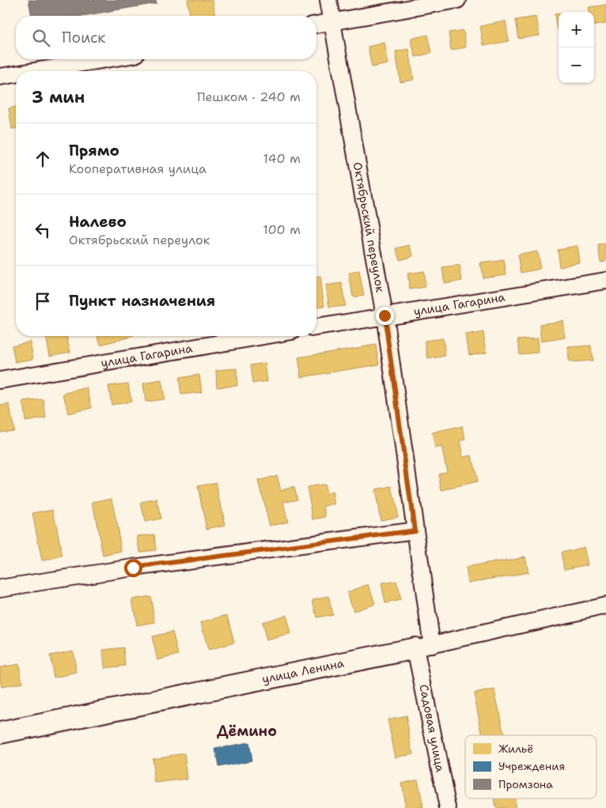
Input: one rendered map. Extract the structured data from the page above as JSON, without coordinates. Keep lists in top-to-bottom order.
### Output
{
  "streets": {
    "street": [
      "Октябрьский переулок",
      "улица Гагарина",
      "улица Ленина",
      "Садовая улица"
    ]
  },
  "crossings": [
    ["Октябрьский переулок", "улица Гагарина"],
    ["Октябрьский переулок", "улица Ленина"],
    ["Октябрьский переулок", "Садовая улица"],
    ["улица Ленина", "Садовая улица"]
  ],
  "districts": ["Дёмино"],
  "legend": ["Жильё", "Учреждения", "Промзона"],
  "page": {
    "map_buttons": ["+", "−"],
    "search": "Поиск",
    "heading": ["3 мин", "Пешком · 240 m"],
    "list": [
      ["Прямо", "Кооперативная улица", "140 m"],
      ["Налево", "Октябрьский переулок", "100 m"],
      "Пункт назначения"
    ]
  }
}
